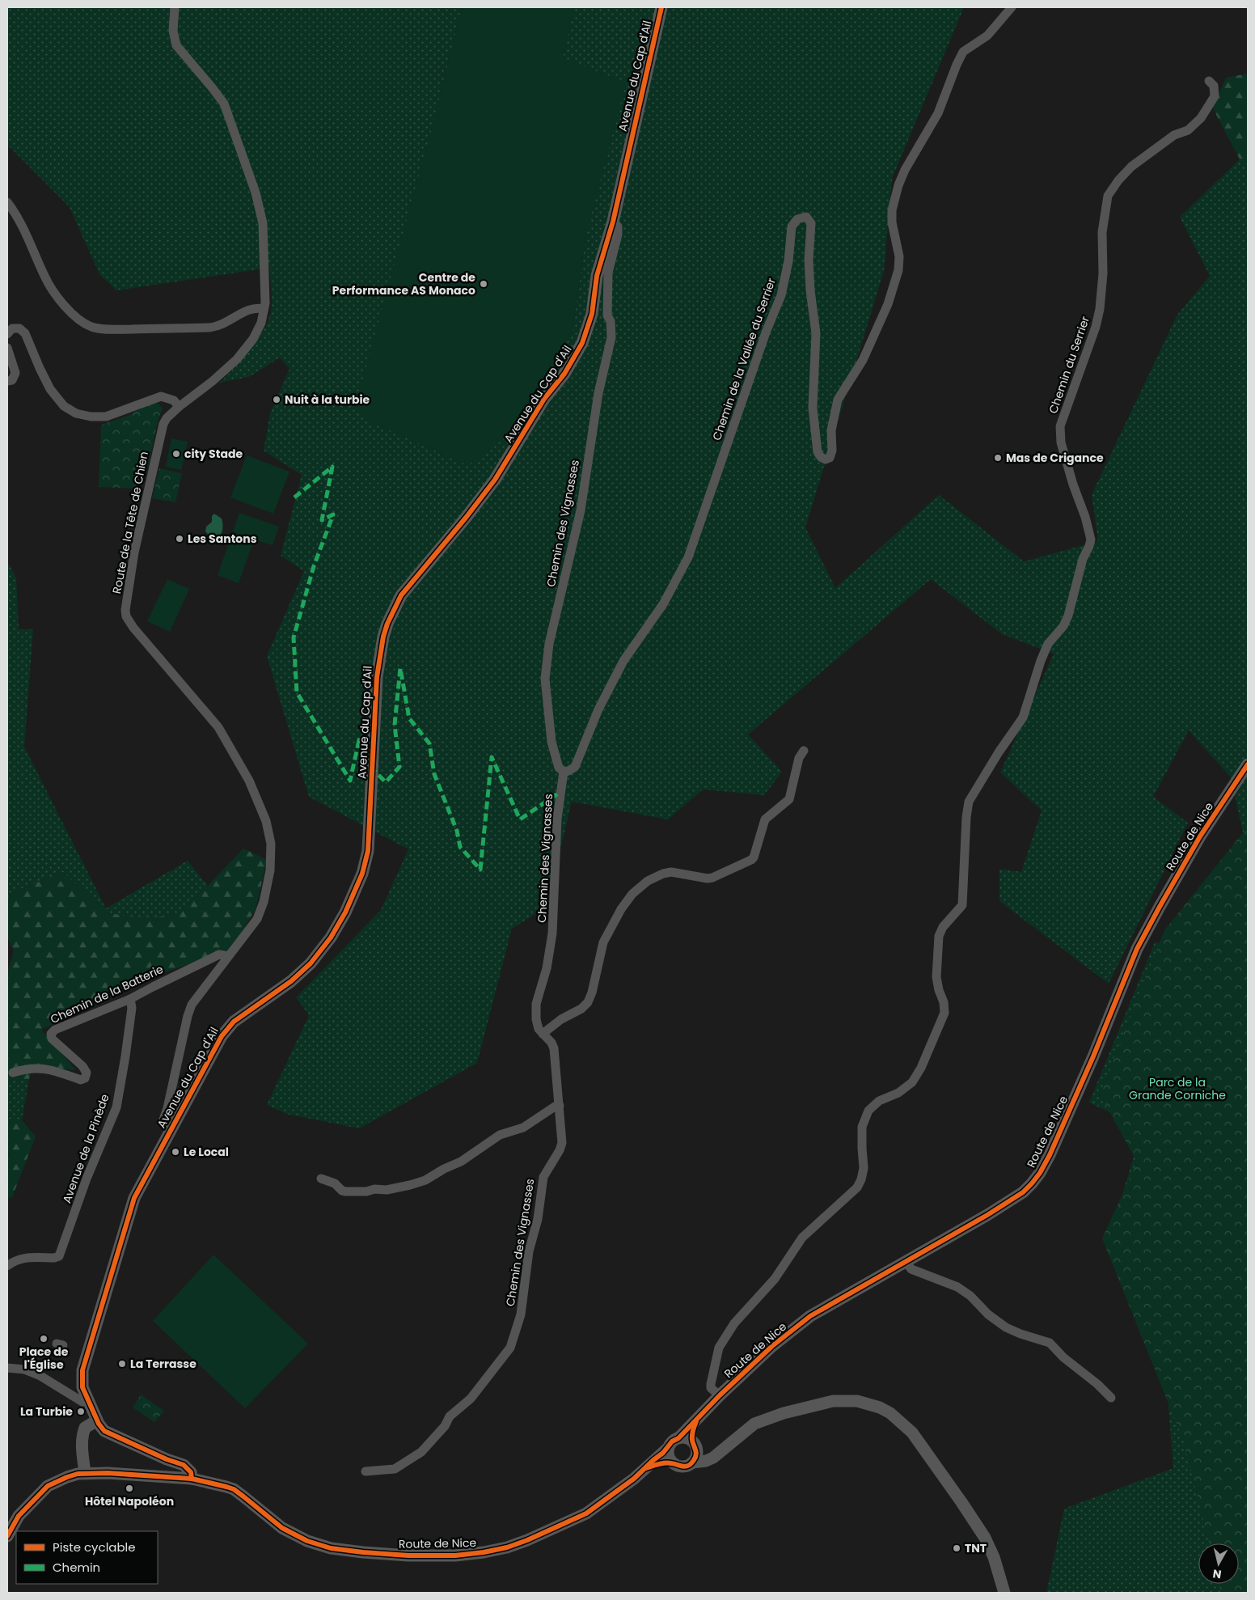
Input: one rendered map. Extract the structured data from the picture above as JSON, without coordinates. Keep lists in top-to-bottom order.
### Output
{
  "streets": {
    "main road": ["Avenue du Cap d'Ail", "Route de Nice"],
    "street": [
      "Chemin de la Vallée du Serrier",
      "Chemin du Serrier",
      "Route de la Tête de Chien",
      "Chemin des Vignasses",
      "Chemin de la Batterie",
      "Avenue de la Pinède"
    ]
  },
  "crossings": [
    ["Avenue du Cap d'Ail", "Route de la Tête de Chien"],
    ["Avenue du Cap d'Ail", "Chemin des Vignasses"],
    ["Chemin de la Vallée du Serrier", "Chemin des Vignasses"],
    ["Chemin du Serrier", "Route de Nice"],
    ["Route de la Tête de Chien", "Chemin de la Batterie"],
    ["Chemin de la Batterie", "Avenue de la Pinède"]
  ],
  "parks": ["Parc de la Grande Corniche"],
  "places": [
    "Centre de Performance AS Monaco",
    "Nuit à la turbie",
    "city Stade",
    "Mas de Crigance",
    "Les Santons",
    "Le Local",
    "Place de l'Église",
    "La Terrasse",
    "La Turbie",
    "Hôtel Napoléon",
    "TNT"
  ],
  "legend": ["Piste cyclable", "Chemin"],
  "north": "bottom"
}
